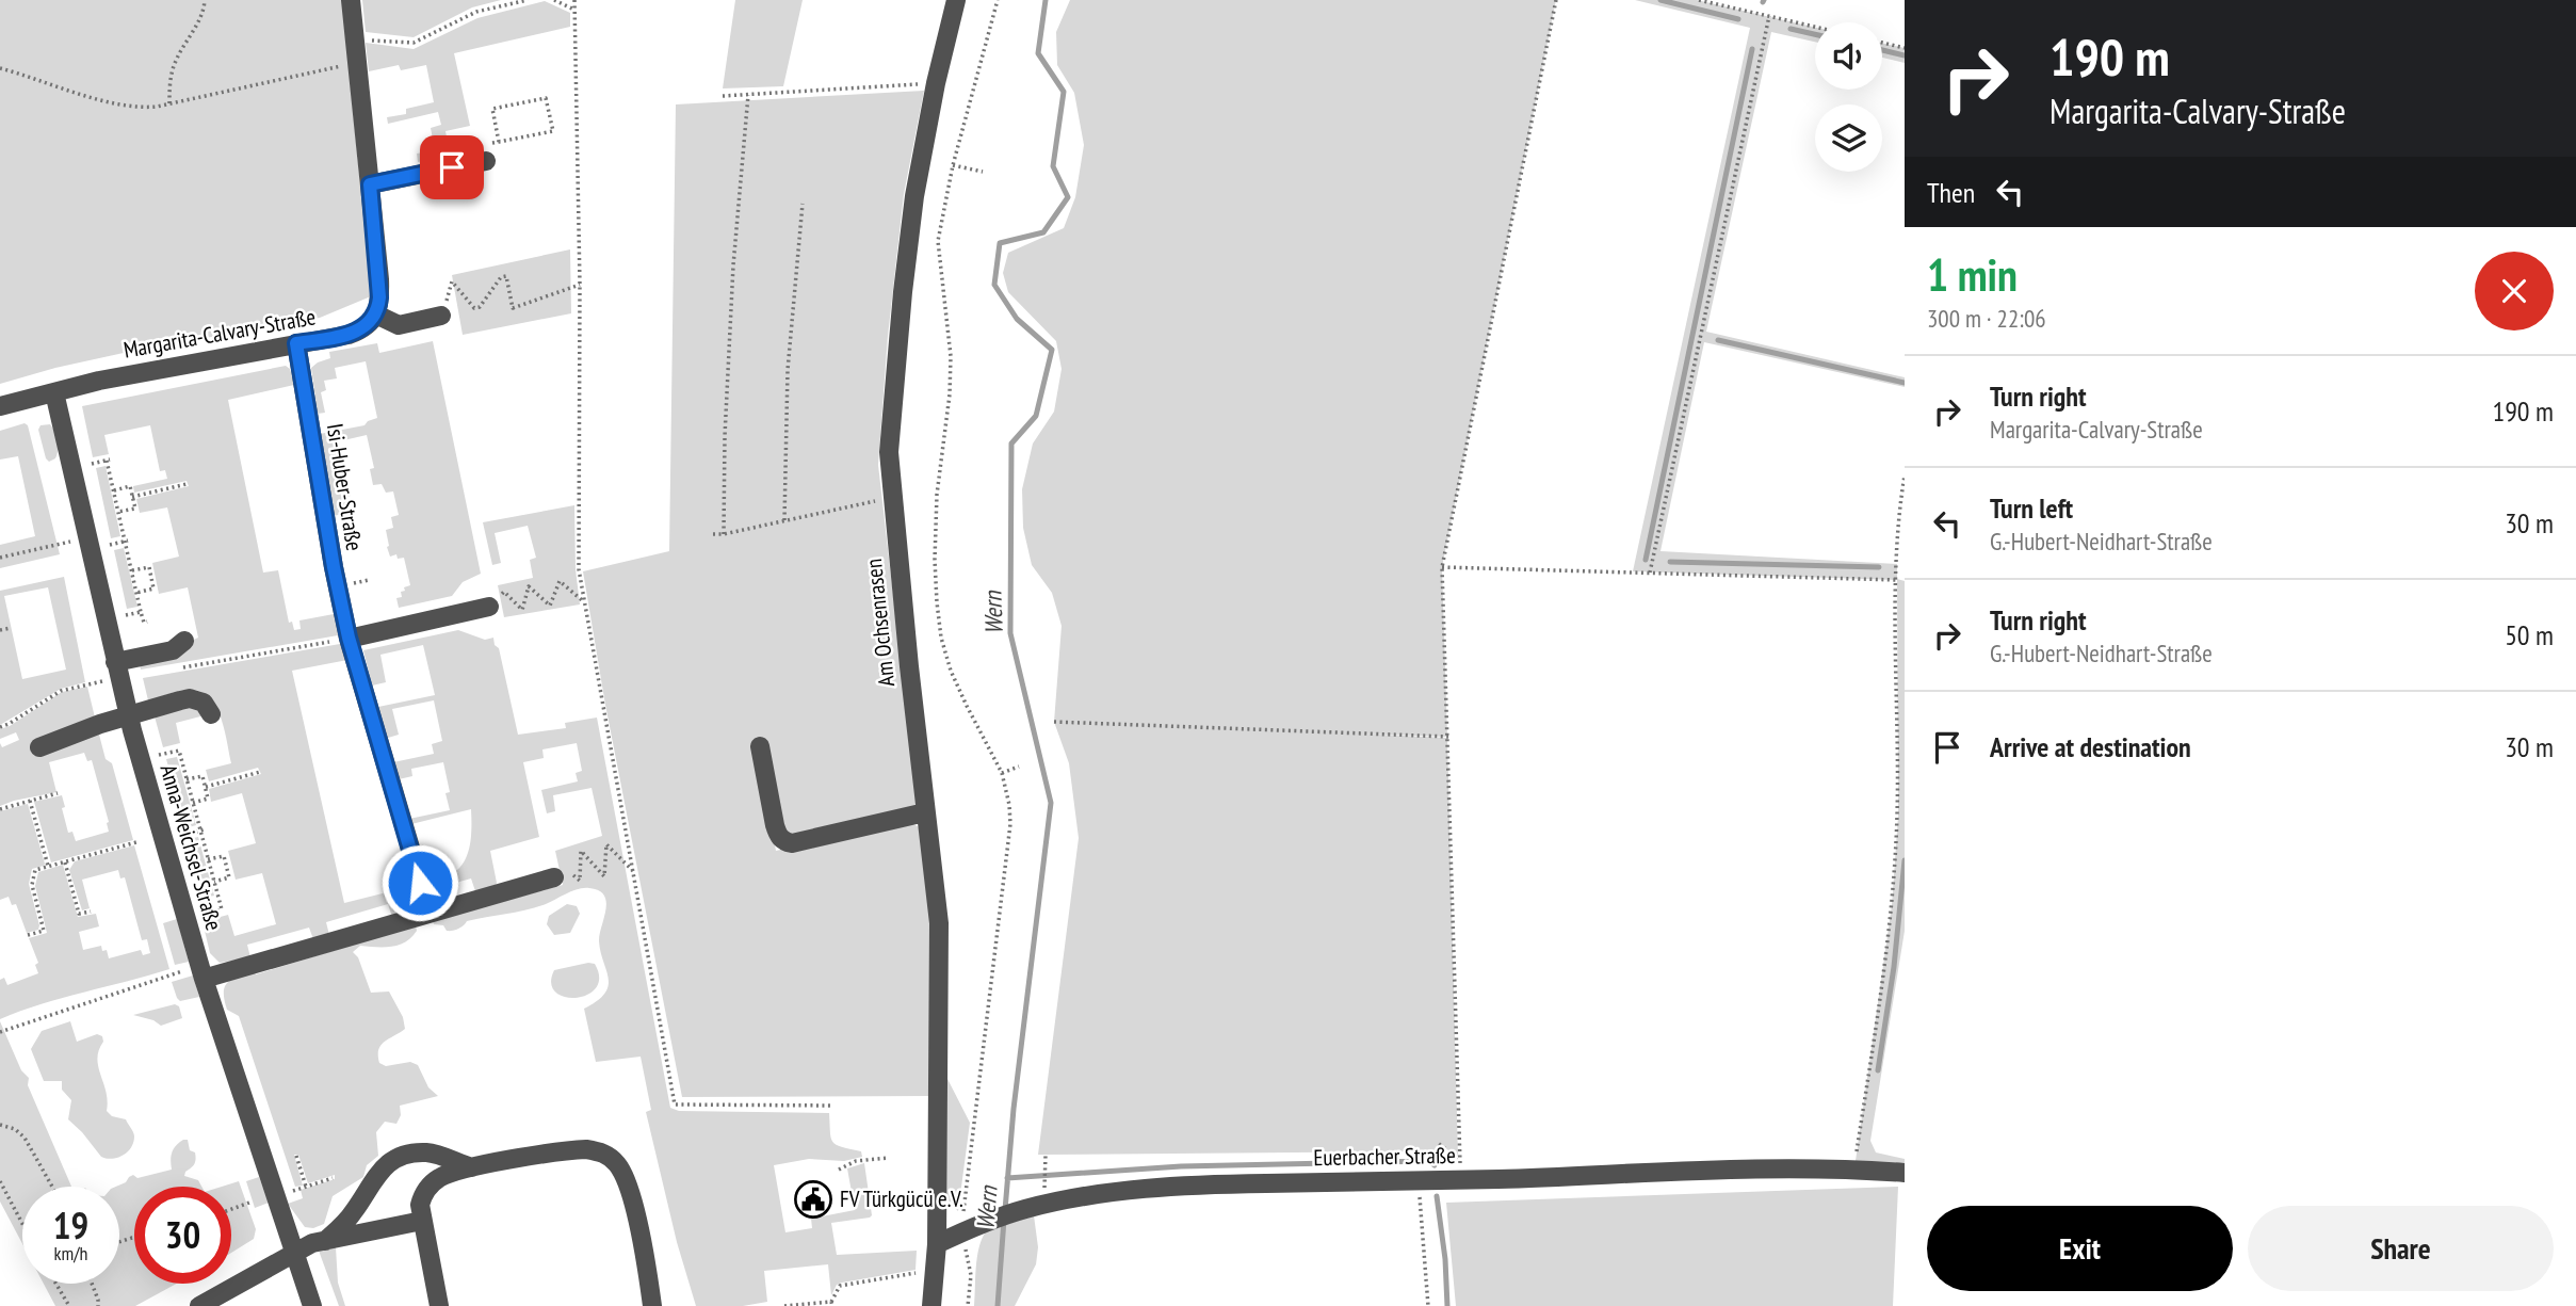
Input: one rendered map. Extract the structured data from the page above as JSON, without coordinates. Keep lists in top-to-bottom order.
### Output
{
  "streets": {
    "street": [
      "Margarita-Calvary-Straße",
      "Isi-Huber-Straße",
      "Am Ochsenrasen",
      "Anna-Weichsel-Straße",
      "Euerbacher Straße"
    ]
  },
  "crossings": [
    ["Margarita-Calvary-Straße", "Isi-Huber-Straße"],
    ["Margarita-Calvary-Straße", "Anna-Weichsel-Straße"],
    ["Am Ochsenrasen", "Euerbacher Straße"]
  ],
  "water": ["Wern"],
  "places": {
    "public building": ["FV Türkgücü e.V."]
  },
  "page": {
    "turn": ["190 m", "Margarita-Calvary-Straße"],
    "then": "Then",
    "heading": ["1 min", "300 m · 22:06"],
    "list": [
      {
        "name": "Turn right",
        "note": "Margarita-Calvary-Straße",
        "value": "190 m"
      },
      {
        "name": "Turn left",
        "note": "G.-Hubert-Neidhart-Straße",
        "value": "30 m"
      },
      {
        "name": "Turn right",
        "note": "G.-Hubert-Neidhart-Straße",
        "value": "50 m"
      },
      {
        "name": "Arrive at destination",
        "value": "30 m"
      }
    ],
    "speed": "19 km/h",
    "limit": "30",
    "buttons": ["Exit", "Share"]
  }
}
